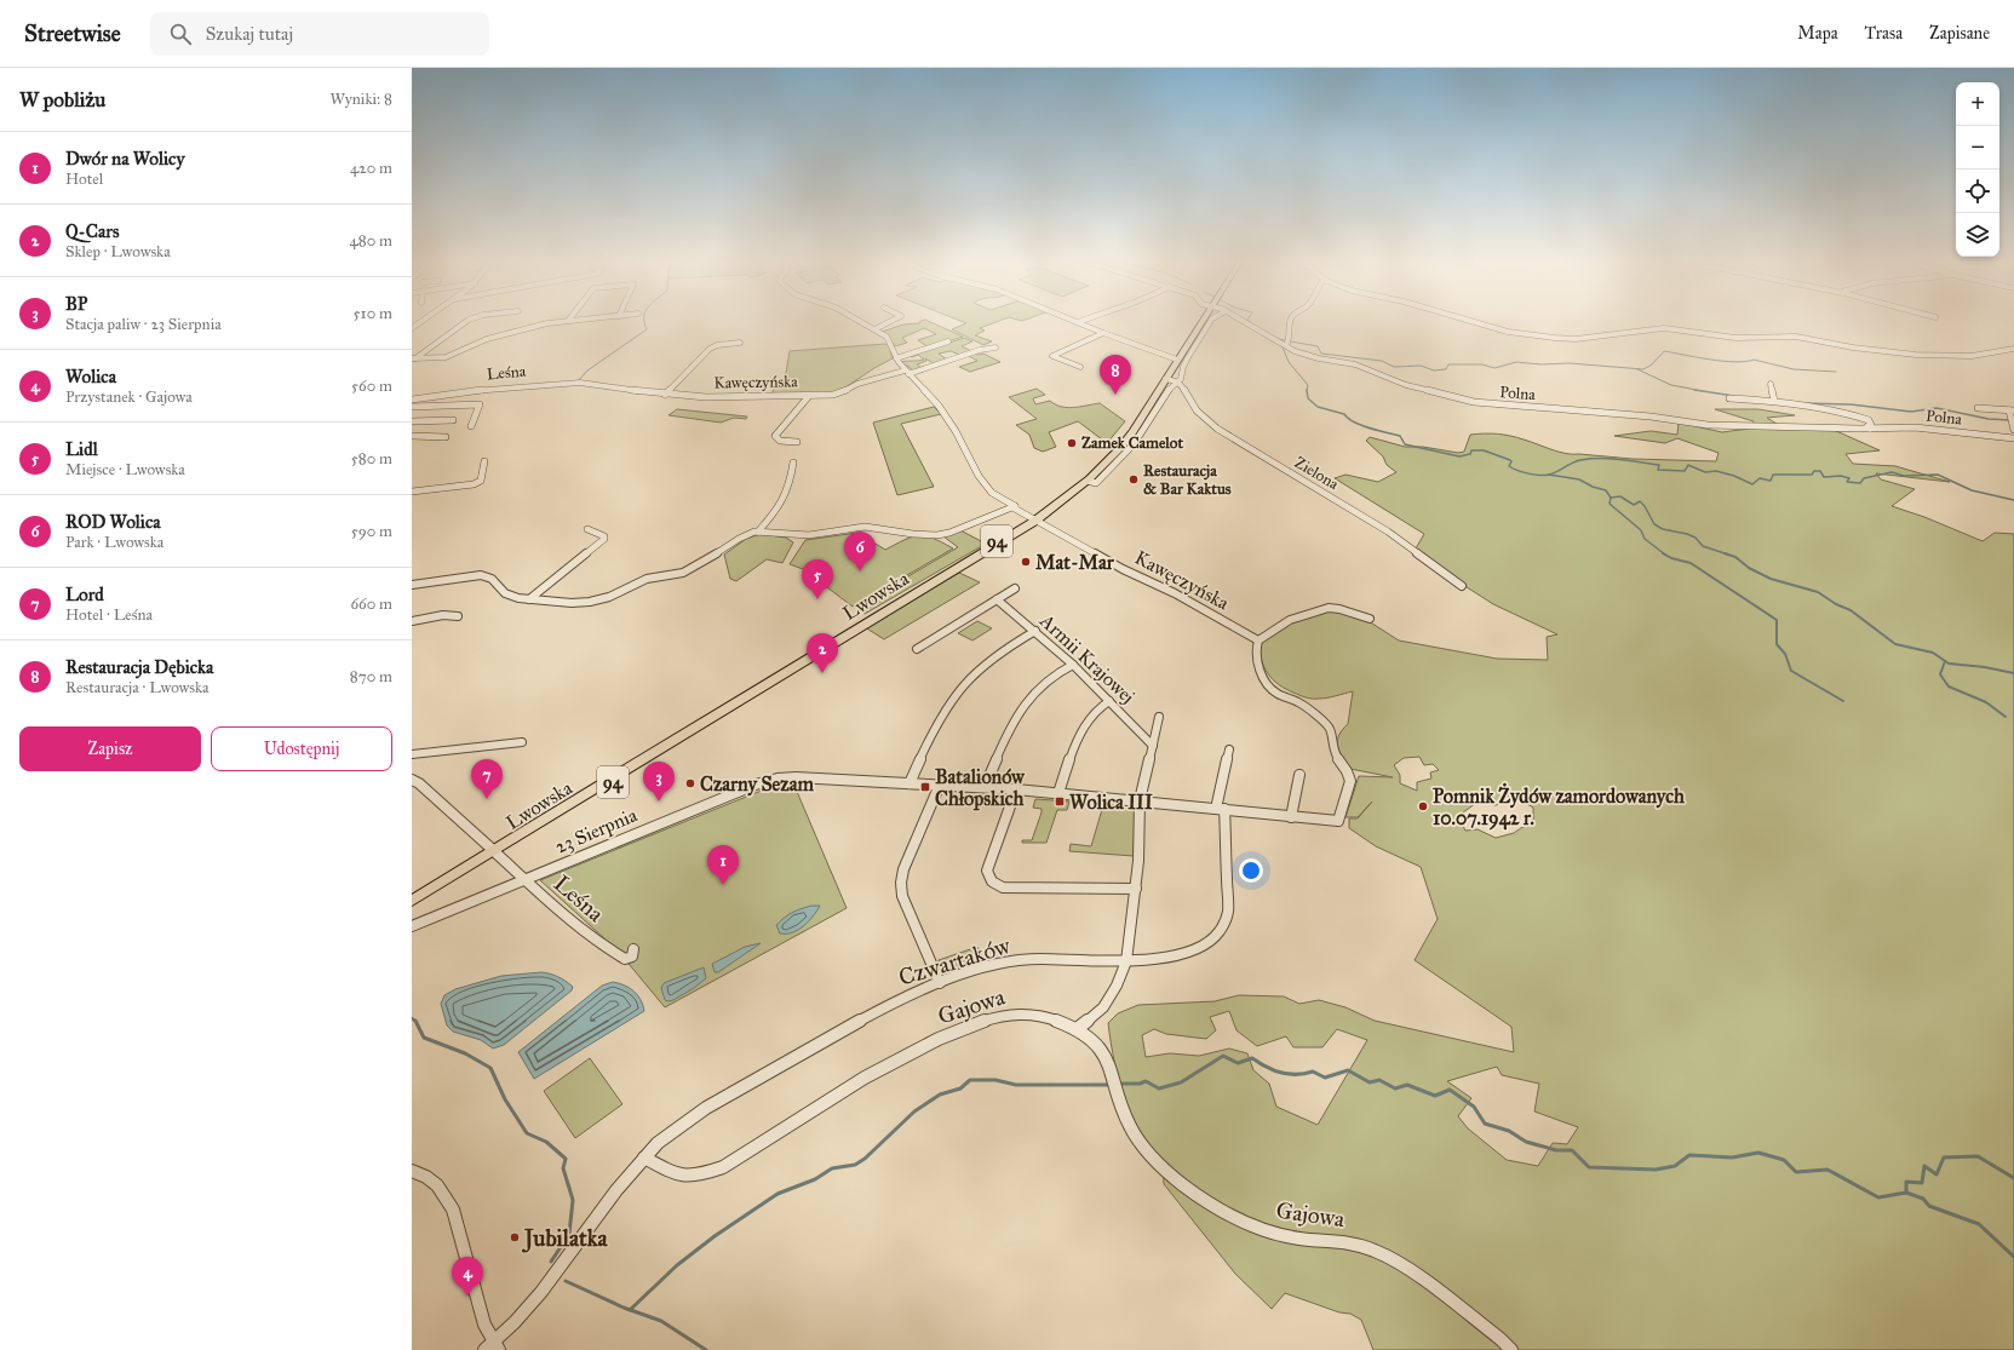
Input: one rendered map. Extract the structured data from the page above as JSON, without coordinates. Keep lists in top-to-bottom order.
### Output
{
  "streets": {
    "main road": ["94", "Lwowska"],
    "street": [
      "Leśna",
      "Kawęczyńska",
      "Polna",
      "Zielona",
      "Armii Krajowej",
      "23 Sierpnia",
      "Czwartaków",
      "Gajowa"
    ]
  },
  "crossings": [
    ["Leśna", "Kawęczyńska"],
    ["Leśna", "Lwowska"],
    ["Leśna", "23 Sierpnia"],
    ["Kawęczyńska", "Lwowska"],
    ["Kawęczyńska", "23 Sierpnia"],
    ["23 Sierpnia", "Czwartaków"],
    ["Czwartaków", "Gajowa"]
  ],
  "places": {
    "other": [
      "Zamek Camelot",
      "Restauracja & Bar Kaktus",
      "Mat-Mar",
      "Czarny Sezam",
      "Pomnik Żydów zamordowanych 10.07.1942 r.",
      "Jubilatka"
    ],
    "transit": ["Batalionów Chłopskich", "Wolica III"]
  },
  "page": {
    "header": "Streetwise",
    "search": "Szukaj tutaj",
    "nav": ["Mapa", "Trasa", "Zapisane"],
    "heading": ["W pobliżu", "Wyniki: 8"],
    "map_buttons": ["+", "−"],
    "list": [
      {
        "mark": "1",
        "name": "Dwór na Wolicy",
        "note": "Hotel",
        "value": "420 m"
      },
      {
        "mark": "2",
        "name": "Q-Cars",
        "note": "Sklep · Lwowska",
        "value": "480 m"
      },
      {
        "mark": "3",
        "name": "BP",
        "note": "Stacja paliw · 23 Sierpnia",
        "value": "510 m"
      },
      {
        "mark": "4",
        "name": "Wolica",
        "note": "Przystanek · Gajowa",
        "value": "560 m"
      },
      {
        "mark": "5",
        "name": "Lidl",
        "note": "Miejsce · Lwowska",
        "value": "580 m"
      },
      {
        "mark": "6",
        "name": "ROD Wolica",
        "note": "Park · Lwowska",
        "value": "590 m"
      },
      {
        "mark": "7",
        "name": "Lord",
        "note": "Hotel · Leśna",
        "value": "660 m"
      },
      {
        "mark": "8",
        "name": "Restauracja Dębicka",
        "note": "Restauracja · Lwowska",
        "value": "870 m"
      }
    ],
    "pins": [
      "8",
      "6",
      "5",
      "2",
      "7",
      "3",
      "1",
      "4"
    ],
    "buttons": ["Zapisz", "Udostępnij"]
  }
}
